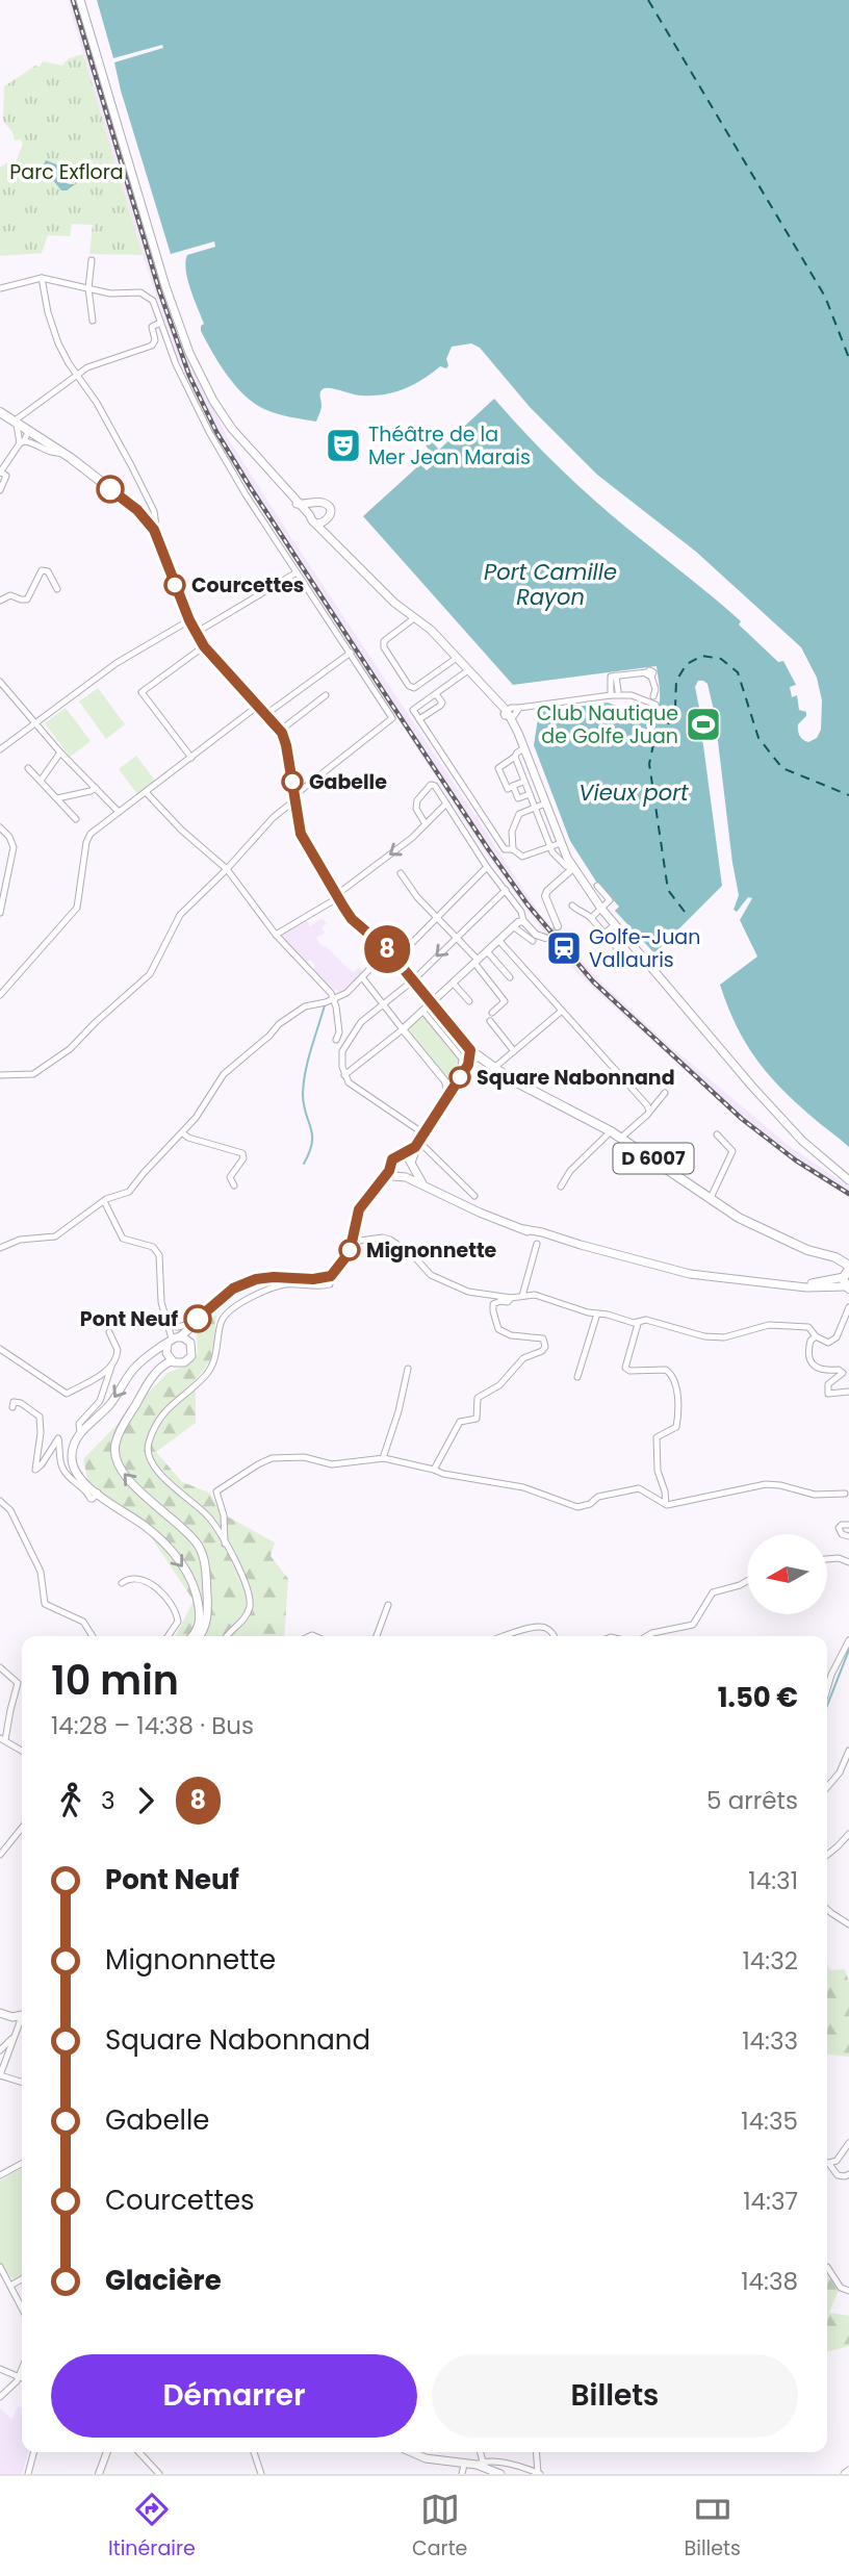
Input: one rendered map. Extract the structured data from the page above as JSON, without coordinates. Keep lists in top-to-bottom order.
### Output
{
  "streets": {
    "main road": ["D 6007"]
  },
  "water": ["Port Camille Rayon", "Vieux port"],
  "parks": ["Parc Exflora"],
  "places": {
    "theatre": ["Théâtre de la Mer Jean Marais"],
    "other": [
      "Courcettes",
      "Gabelle",
      "Square Nabonnand",
      "Mignonnette",
      "Pont Neuf"
    ],
    "sports": ["Club Nautique de Golfe Juan"],
    "station": ["Golfe-Juan Vallauris"]
  },
  "lines": ["bus line 8"],
  "north": "left",
  "page": {
    "on_map": "8",
    "heading": ["10 min", "14:28 – 14:38 · Bus", "1.50 €"],
    "legs": ["3", "8", "5 arrêts"],
    "list": [
      {
        "name": "Pont Neuf",
        "value": "14:31"
      },
      {
        "name": "Mignonnette",
        "value": "14:32"
      },
      {
        "name": "Square Nabonnand",
        "value": "14:33"
      },
      {
        "name": "Gabelle",
        "value": "14:35"
      },
      {
        "name": "Courcettes",
        "value": "14:37"
      },
      {
        "name": "Glacière",
        "value": "14:38"
      }
    ],
    "buttons": ["Démarrer", "Billets"],
    "tabs": ["Itinéraire", "Carte", "Billets"]
  }
}
